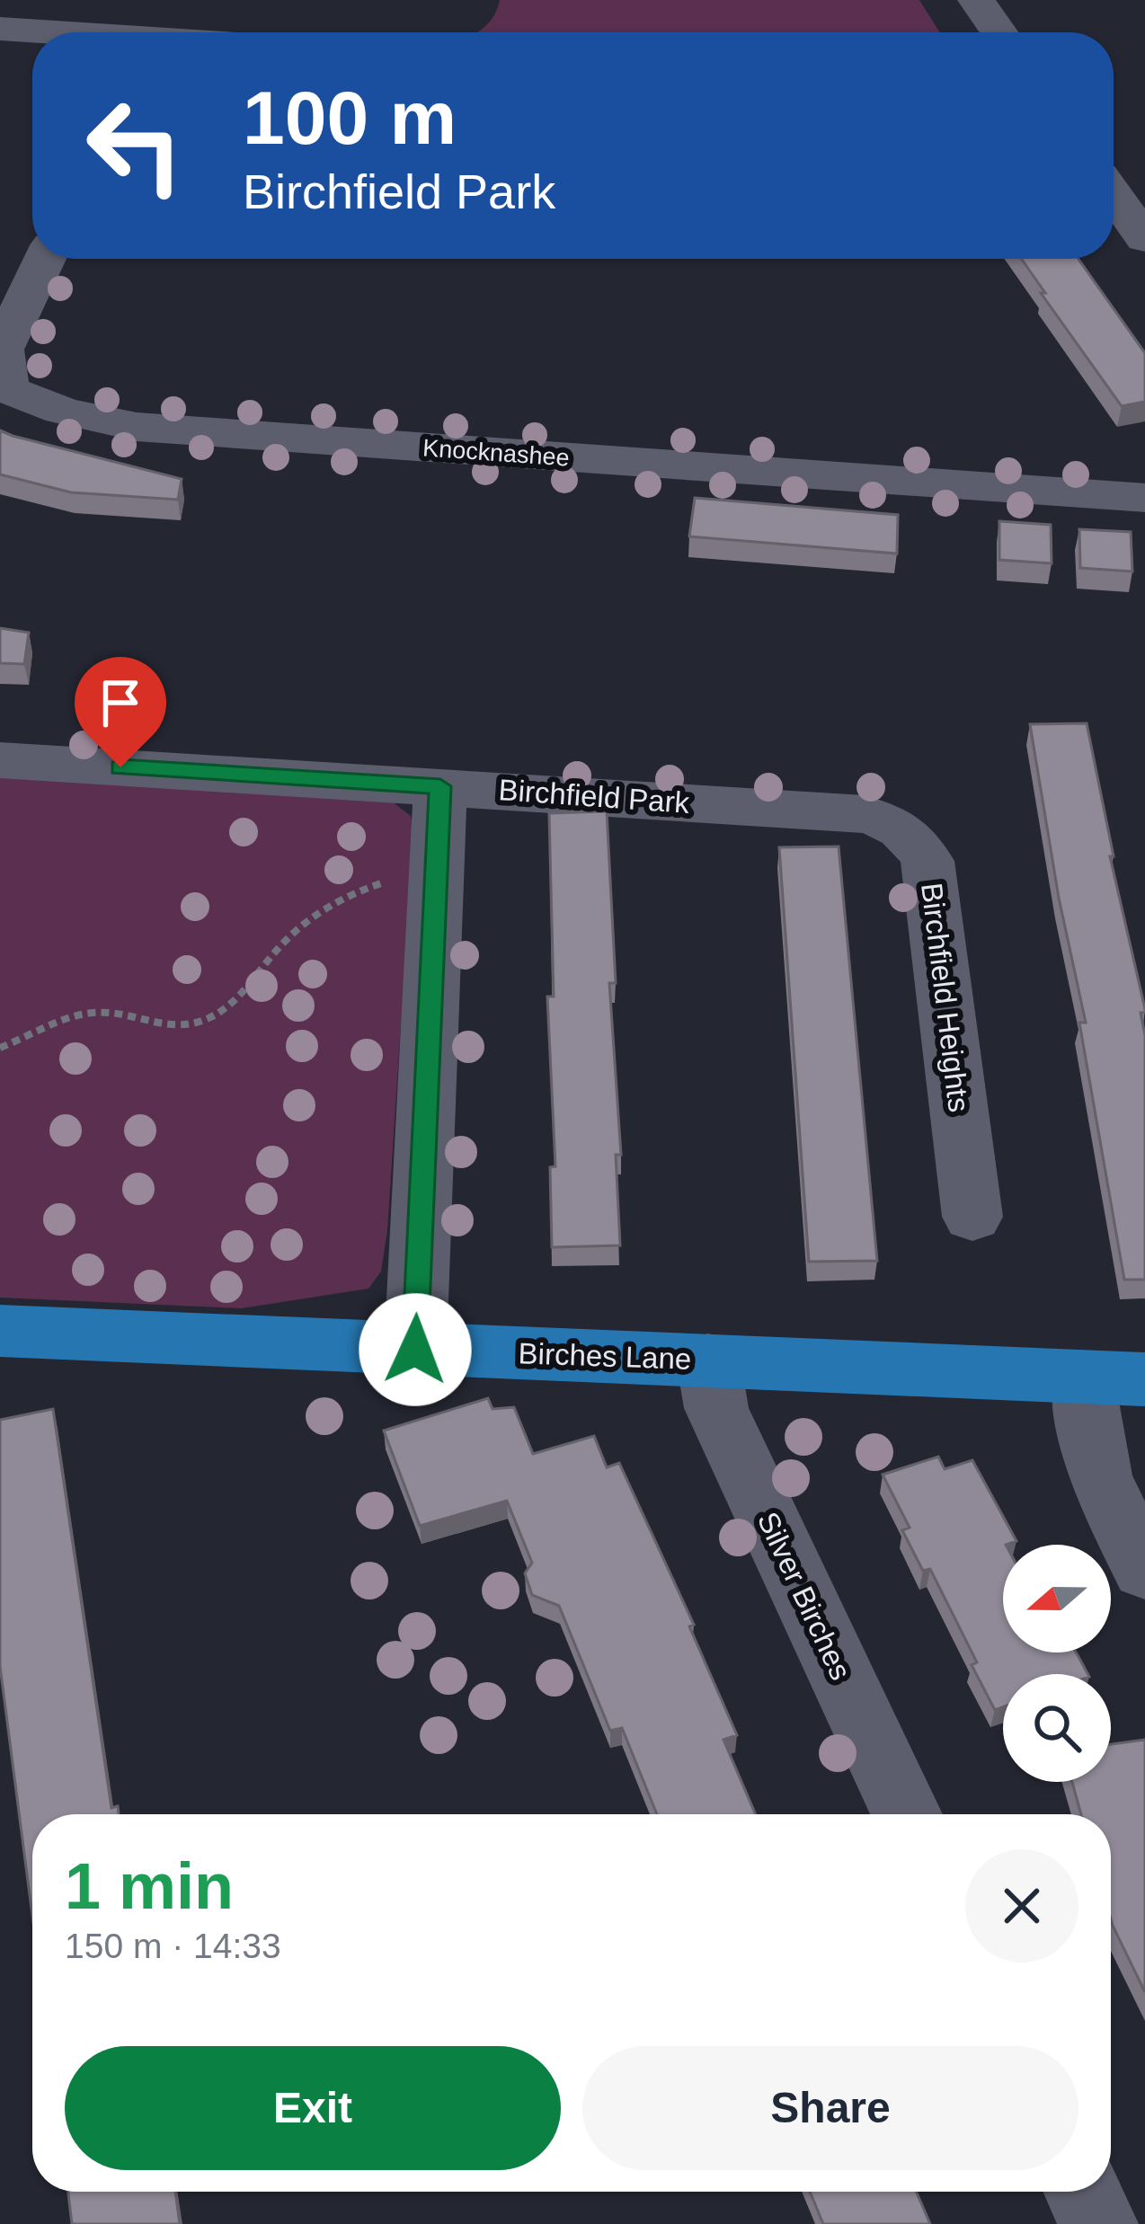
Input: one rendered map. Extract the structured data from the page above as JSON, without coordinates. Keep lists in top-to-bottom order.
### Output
{
  "streets": {
    "main road": ["Birches Lane"],
    "street": [
      "Knocknashee",
      "Birchfield Park",
      "Birchfield Heights",
      "Silver Birches"
    ]
  },
  "crossings": [
    ["Birchfield Park", "Birchfield Heights"],
    ["Birches Lane", "Silver Birches"]
  ],
  "north": "left",
  "page": {
    "turn": ["100 m", "Birchfield Park"],
    "heading": ["1 min", "150 m · 14:33"],
    "buttons": ["Exit", "Share"]
  }
}
